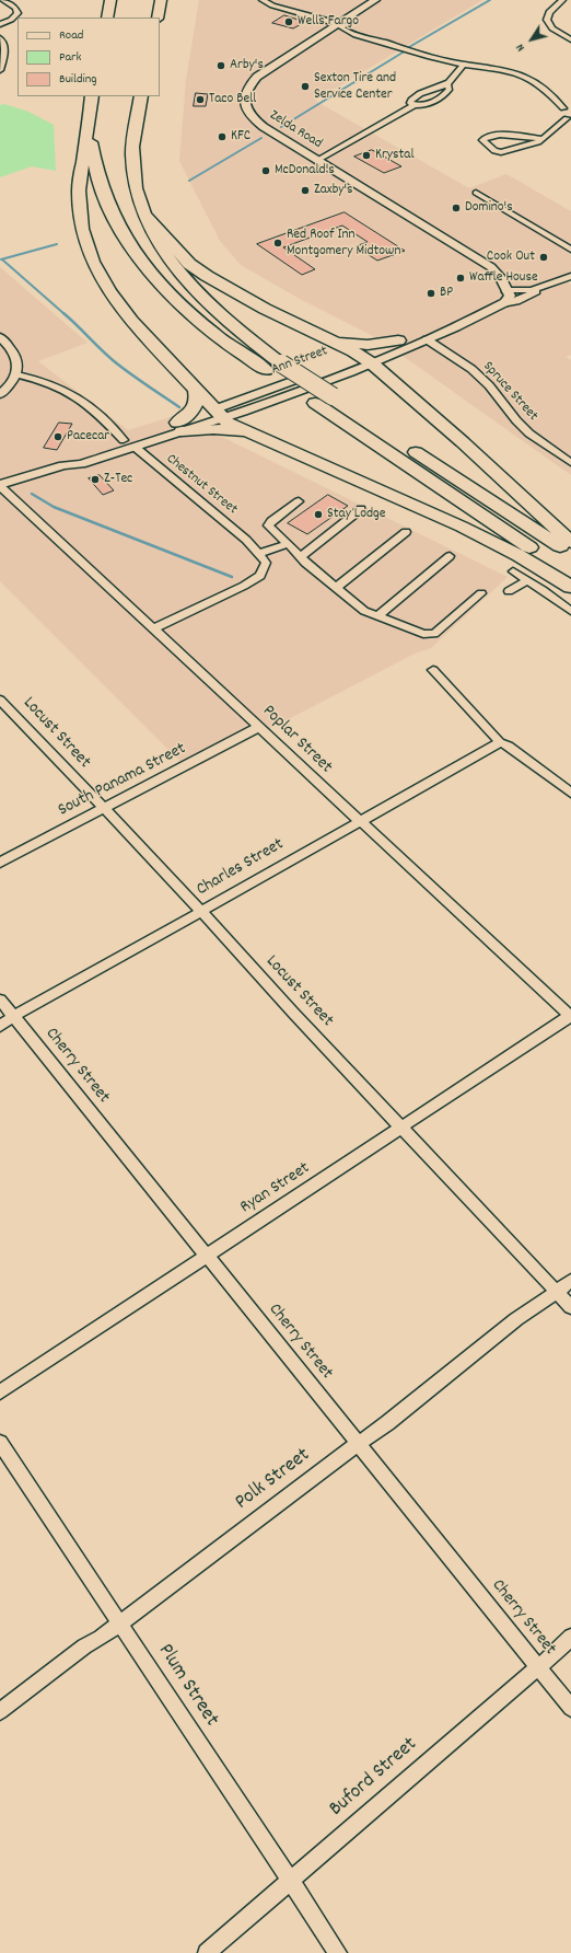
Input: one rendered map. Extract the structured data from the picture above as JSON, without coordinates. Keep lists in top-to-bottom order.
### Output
{
  "streets": {
    "main road": ["Zelda Road", "Ann Street"],
    "street": [
      "Spruce Street",
      "Chestnut Street",
      "Locust Street",
      "Poplar Street",
      "South Panama Street",
      "Charles Street",
      "Cherry Street",
      "Ryan Street",
      "Polk Street",
      "Plum Street",
      "Buford Street"
    ]
  },
  "crossings": [
    ["Zelda Road", "Ann Street"],
    ["Ann Street", "Spruce Street"],
    ["Ann Street", "Chestnut Street"],
    ["Ann Street", "Poplar Street"],
    ["Locust Street", "South Panama Street"],
    ["Locust Street", "Charles Street"],
    ["Locust Street", "Ryan Street"],
    ["Locust Street", "Polk Street"],
    ["Poplar Street", "South Panama Street"],
    ["Poplar Street", "Charles Street"],
    ["Poplar Street", "Ryan Street"],
    ["Charles Street", "Cherry Street"],
    ["Cherry Street", "Ryan Street"],
    ["Cherry Street", "Polk Street"],
    ["Cherry Street", "Buford Street"],
    ["Polk Street", "Plum Street"],
    ["Plum Street", "Buford Street"]
  ],
  "places": [
    "Wells Fargo",
    "Arby's",
    "Sexton Tire and Service Center",
    "Taco Bell",
    "KFC",
    "Krystal",
    "McDonald's",
    "Zaxby's",
    "Domino's",
    "Red Roof Inn Montgomery Midtown",
    "Cook Out",
    "Waffle House",
    "BP",
    "Pacecar",
    "Z-Tec",
    "Stay Lodge"
  ],
  "legend": ["Road", "Park", "Building"],
  "north": "bottom left"
}
